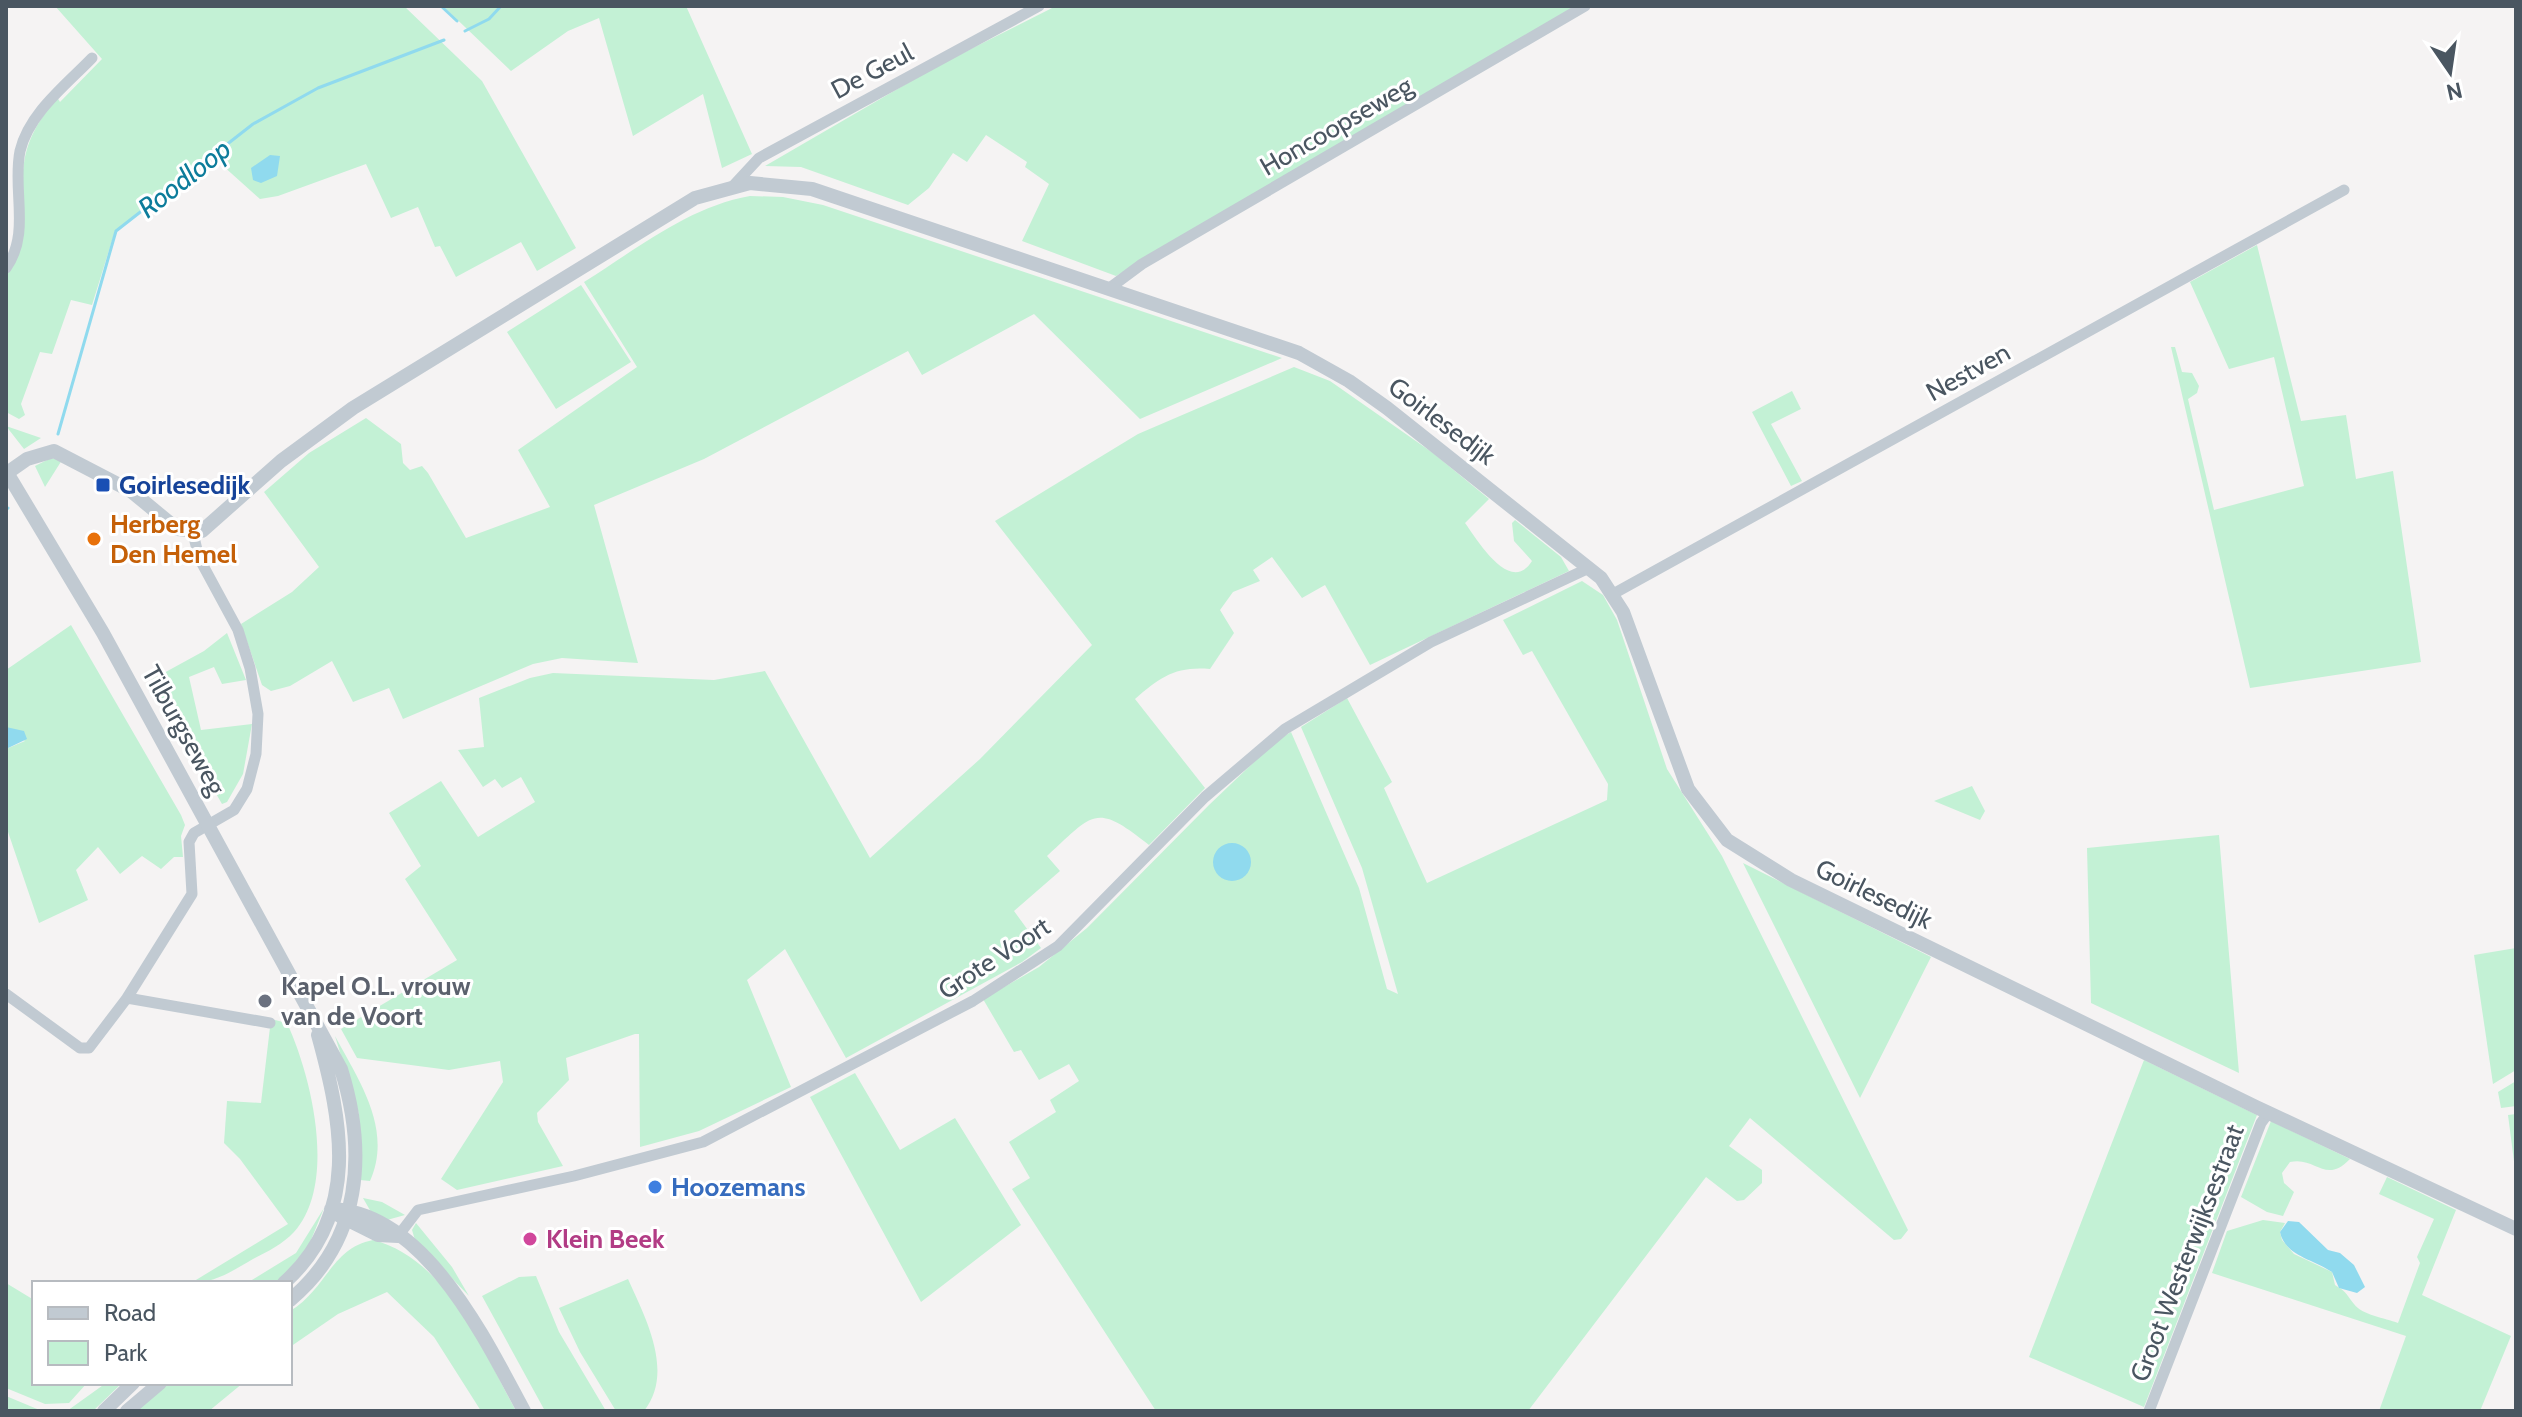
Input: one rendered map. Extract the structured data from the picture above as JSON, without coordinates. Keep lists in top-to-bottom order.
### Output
{
  "streets": {
    "street": [
      "De Geul",
      "Honcoopseweg",
      "Nestven",
      "Goirlesedijk",
      "Tilburgseweg",
      "Grote Voort",
      "Groot Westerwijksestraat"
    ]
  },
  "crossings": [
    ["De Geul", "Goirlesedijk"],
    ["Honcoopseweg", "Goirlesedijk"],
    ["Nestven", "Goirlesedijk"],
    ["Goirlesedijk", "Grote Voort"],
    ["Goirlesedijk", "Groot Westerwijksestraat"]
  ],
  "water": ["Roodloop"],
  "places": {
    "transit": ["Goirlesedijk"],
    "other": [
      "Herberg Den Hemel",
      "Kapel O.L. vrouw van de Voort",
      "Hoozemans",
      "Klein Beek"
    ]
  },
  "legend": ["Road", "Park"],
  "north": "bottom"
}
